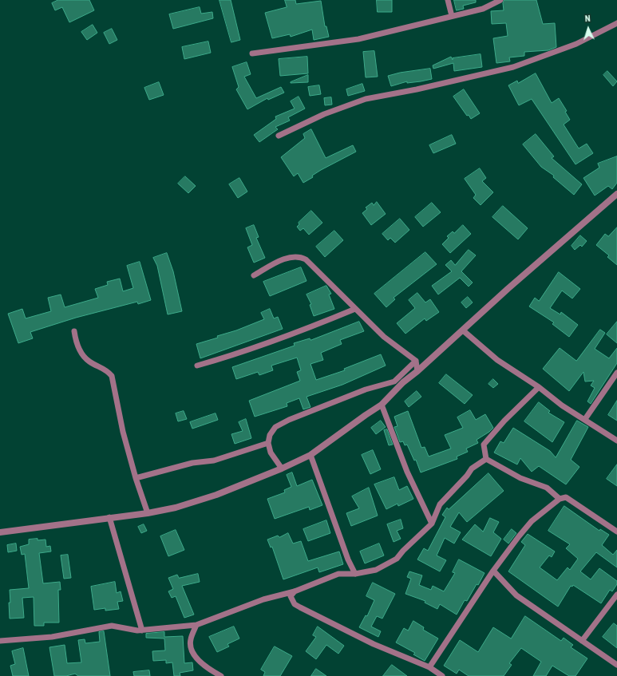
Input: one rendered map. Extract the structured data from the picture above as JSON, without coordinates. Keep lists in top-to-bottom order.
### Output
{
  "north": "top"
}
